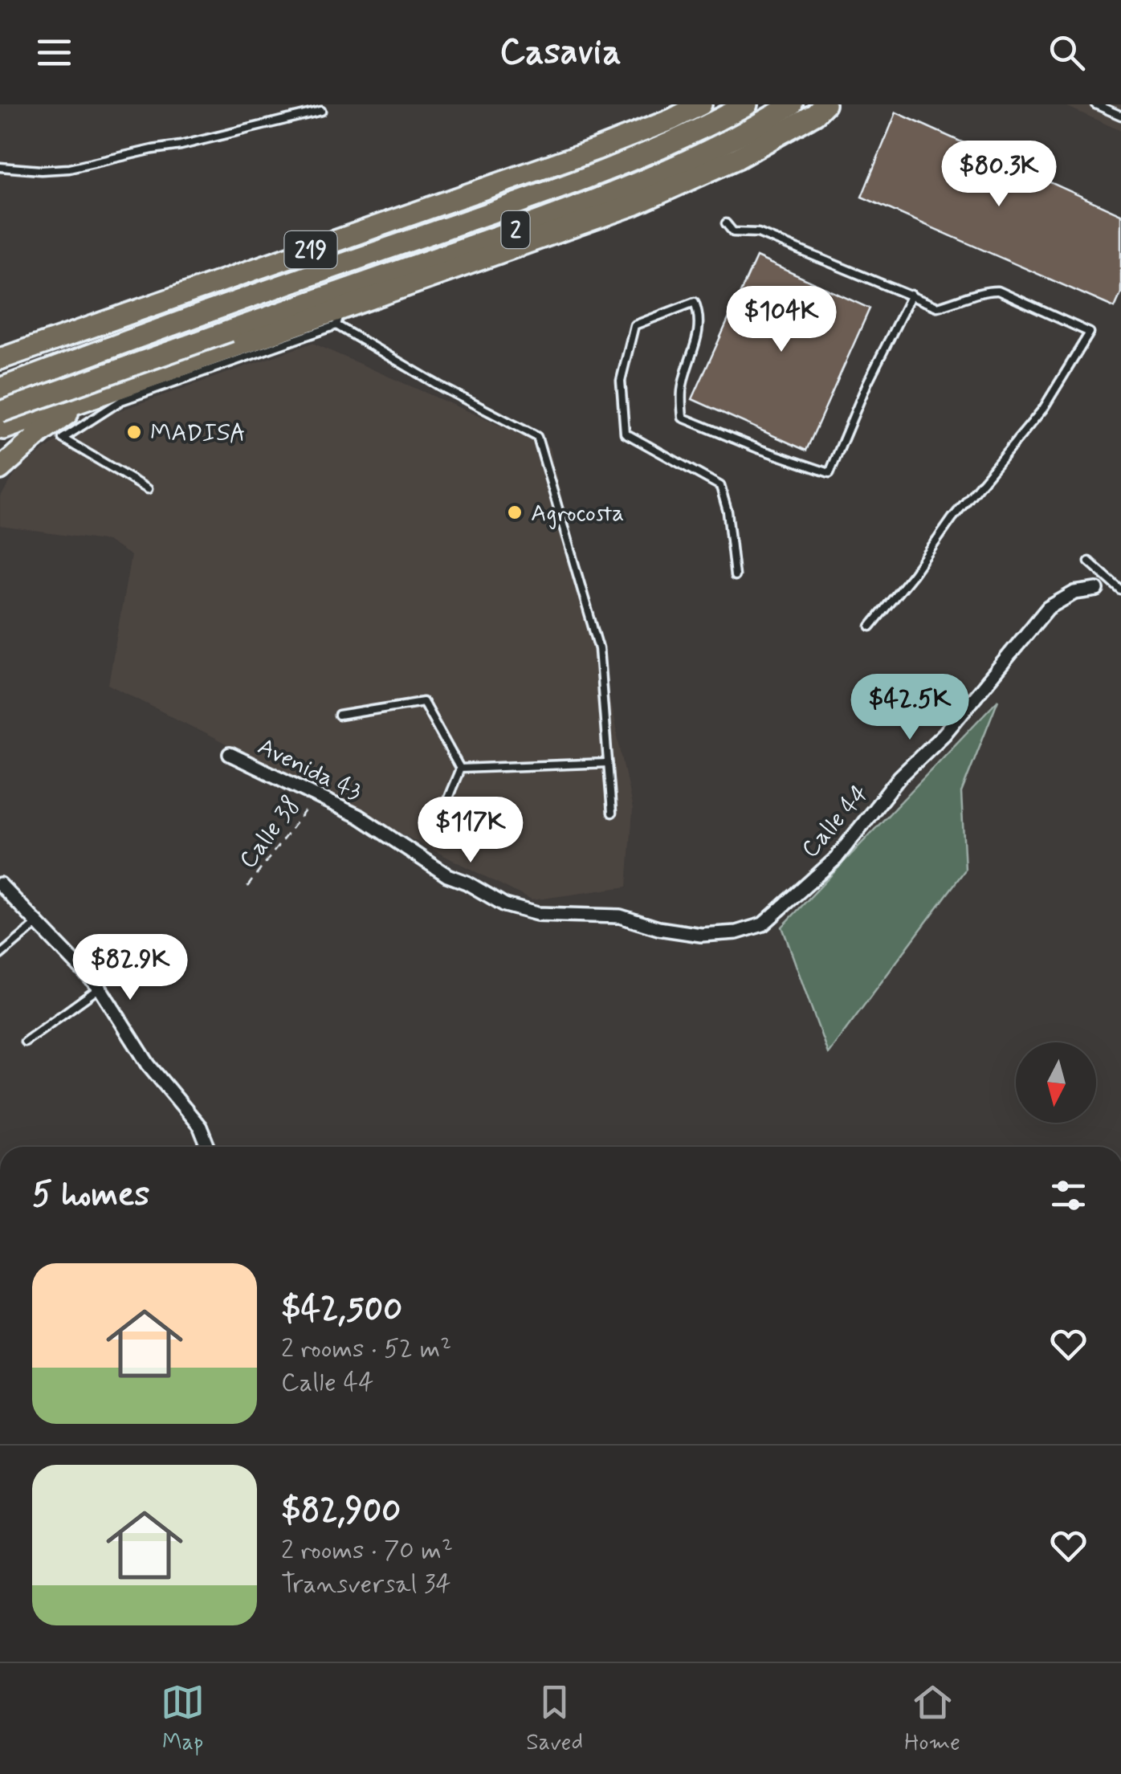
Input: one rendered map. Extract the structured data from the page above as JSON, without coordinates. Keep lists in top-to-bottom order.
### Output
{
  "streets": {
    "highway": ["2", "219"],
    "street": ["Avenida 43", "Calle 44"],
    "path": ["Calle 38"]
  },
  "crossings": [
    ["Avenida 43", "Calle 44"],
    ["Avenida 43", "Calle 38"]
  ],
  "places": ["MADISA", "Agrocosta"],
  "north": "bottom",
  "page": {
    "header": "Casavia",
    "price": [
      "$80.3K",
      "$104K",
      "$42.5K",
      "$117K",
      "$82.9K"
    ],
    "heading": "5 homes",
    "list": [
      {
        "name": "$42,500",
        "note": "2 rooms · 52 m² · Calle 44"
      },
      {
        "name": "$82,900",
        "note": "2 rooms · 70 m² · Transversal 34"
      }
    ],
    "tabs": ["Map", "Saved", "Home"]
  }
}
